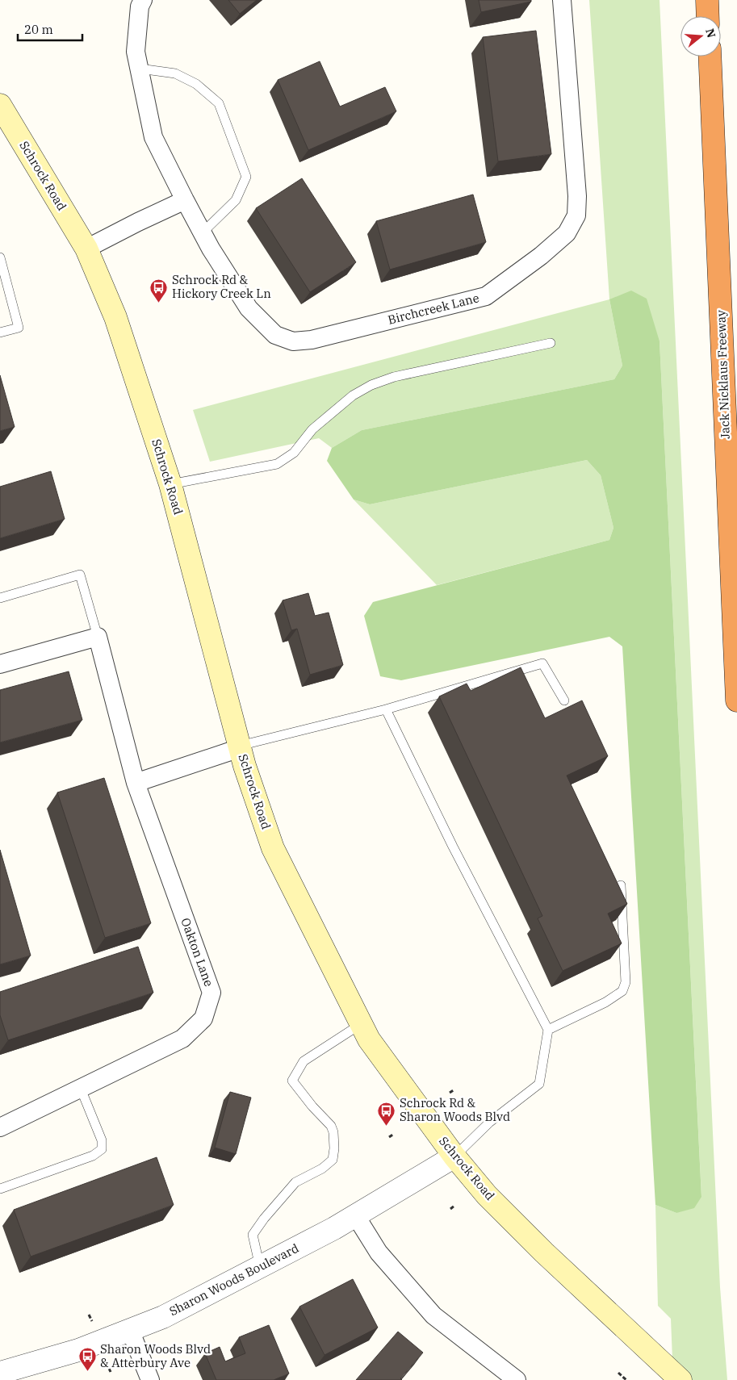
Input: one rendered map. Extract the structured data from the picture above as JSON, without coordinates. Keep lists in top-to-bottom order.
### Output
{
  "streets": {
    "highway": ["Jack Nicklaus Freeway"],
    "main road": ["Schrock Road"],
    "street": ["Birchcreek Lane", "Oakton Lane", "Sharon Woods Boulevard"]
  },
  "crossings": [
    ["Schrock Road", "Sharon Woods Boulevard"]
  ],
  "places": {
    "bus stop": ["Schrock Rd & Hickory Creek Ln", "Schrock Rd & Sharon Woods Blvd", "Sharon Woods Blvd & Atterbury Ave"]
  },
  "scale_bar": "20 m",
  "north": "right"
}
